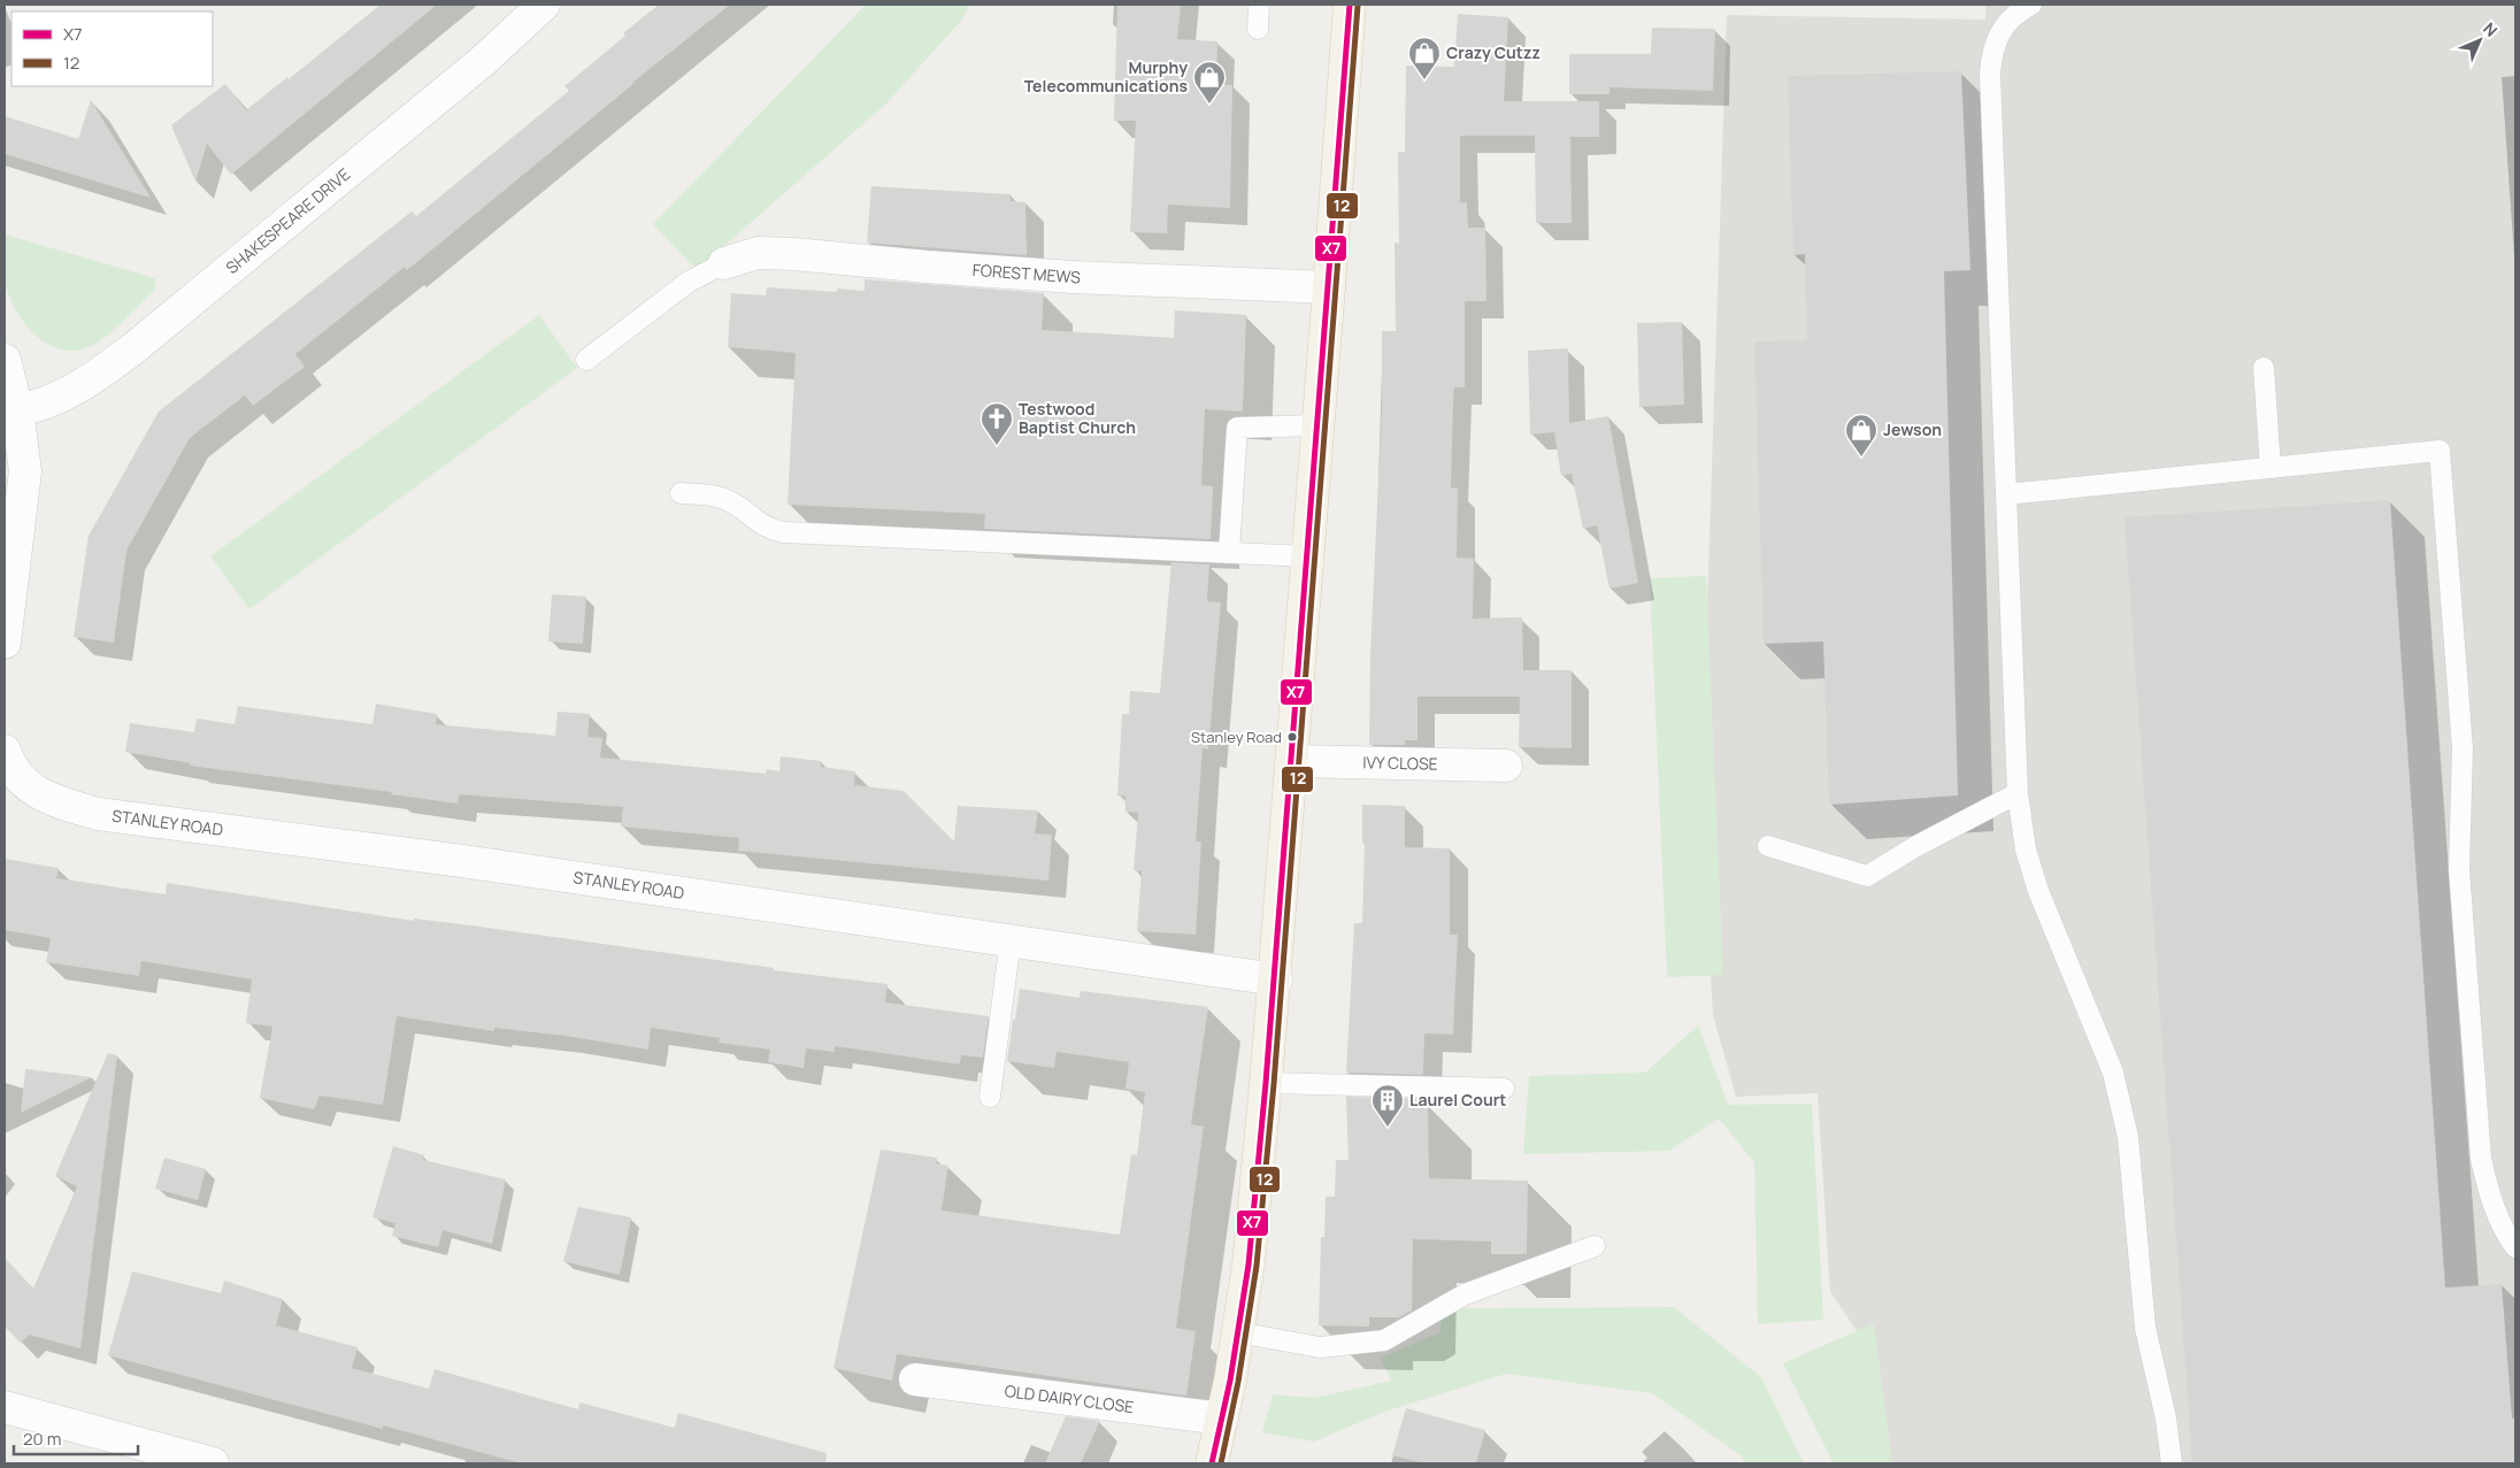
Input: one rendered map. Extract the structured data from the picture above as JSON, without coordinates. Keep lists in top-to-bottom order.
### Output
{
  "streets": {
    "street": [
      "SHAKESPEARE DRIVE",
      "FOREST MEWS",
      "IVY CLOSE",
      "STANLEY ROAD",
      "OLD DAIRY CLOSE"
    ]
  },
  "places": {
    "shop": ["Crazy Cutzz", "Murphy Telecommunications", "Jewson"],
    "church": ["Testwood Baptist Church"],
    "other": ["Stanley Road"],
    "building": ["Laurel Court"]
  },
  "lines": ["transit line X7", "transit line 12"],
  "legend": ["X7", "12"],
  "scale_bar": "20 m",
  "north": "top right"
}
